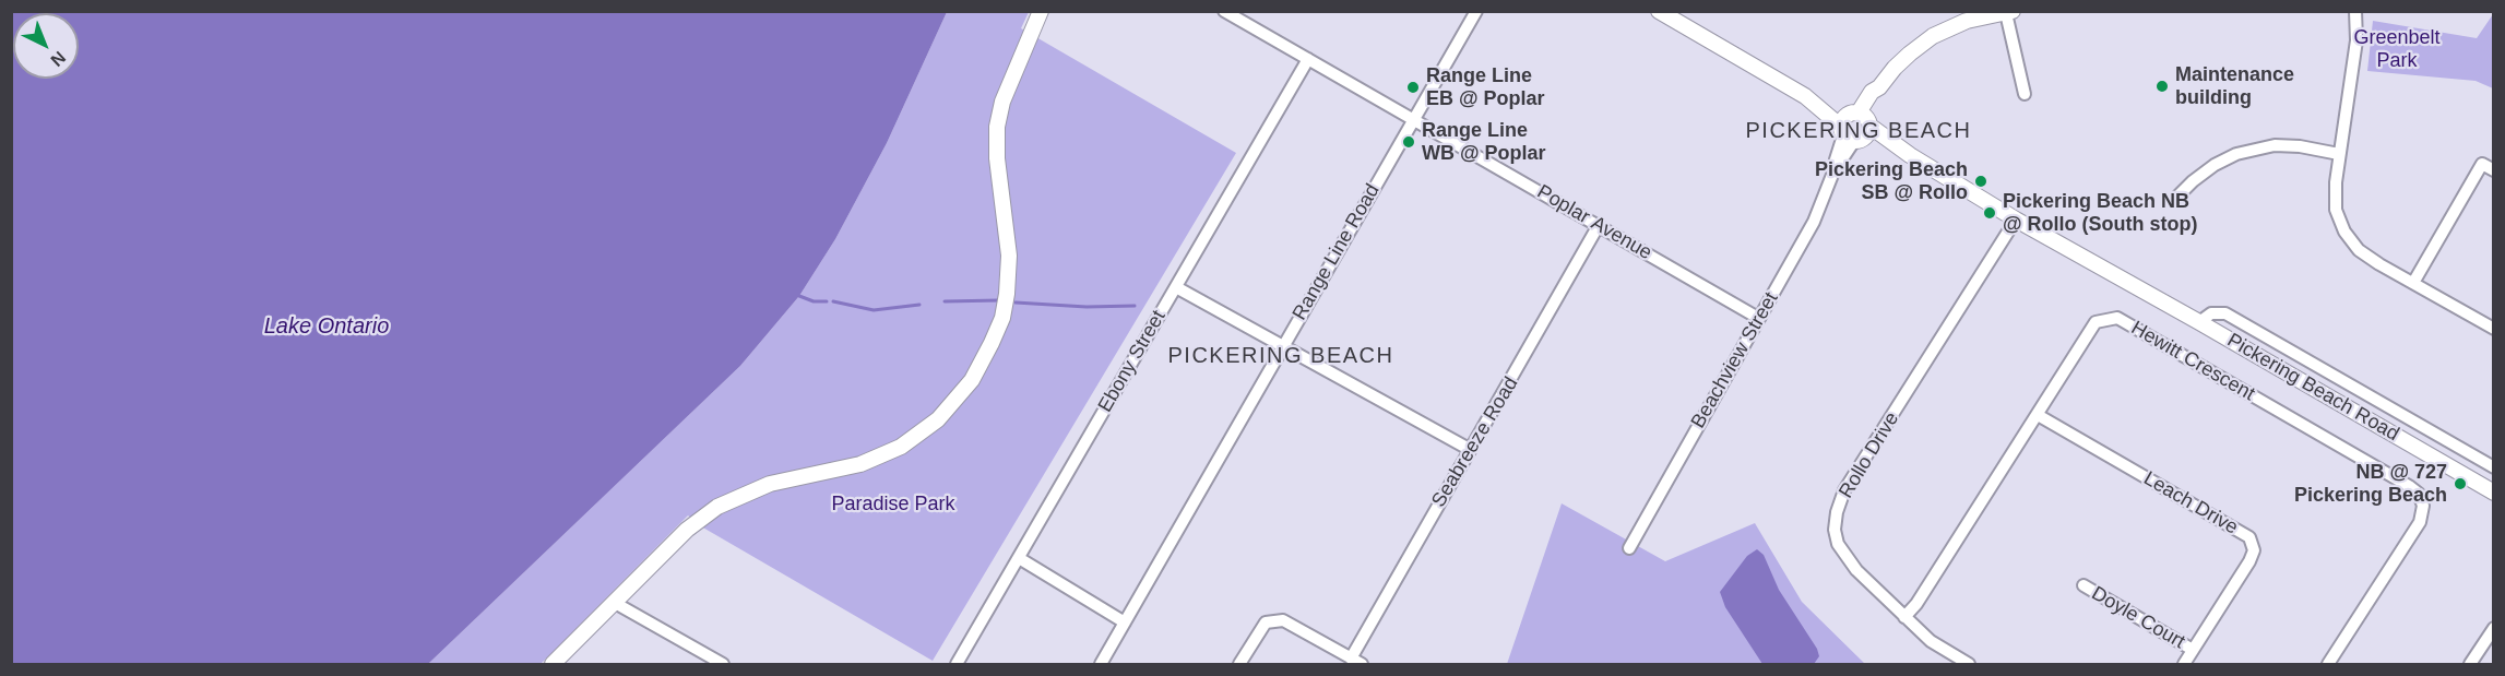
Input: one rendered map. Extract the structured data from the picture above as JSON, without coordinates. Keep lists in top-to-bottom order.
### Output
{
  "streets": {
    "street": [
      "Poplar Avenue",
      "Range Line Road",
      "Beachview Street",
      "Ebony Street",
      "Hewitt Crescent",
      "Pickering Beach Road",
      "Seabreeze Road",
      "Rollo Drive",
      "Leach Drive",
      "Doyle Court"
    ]
  },
  "crossings": [
    ["Poplar Avenue", "Range Line Road"],
    ["Poplar Avenue", "Beachview Street"],
    ["Poplar Avenue", "Ebony Street"],
    ["Poplar Avenue", "Seabreeze Road"],
    ["Beachview Street", "Pickering Beach Road"],
    ["Hewitt Crescent", "Rollo Drive"],
    ["Hewitt Crescent", "Leach Drive"],
    ["Pickering Beach Road", "Rollo Drive"],
    ["Leach Drive", "Doyle Court"]
  ],
  "districts": ["PICKERING BEACH", "PICKERING BEACH"],
  "water": ["Lake Ontario"],
  "parks": ["Greenbelt Park", "Paradise Park"],
  "places": [
    "Maintenance building",
    "Range Line EB @ Poplar",
    "Range Line WB @ Poplar",
    "Pickering Beach SB @ Rollo",
    "Pickering Beach NB @ Rollo (South stop)",
    "NB @ 727 Pickering Beach"
  ],
  "north": "bottom right"
}
